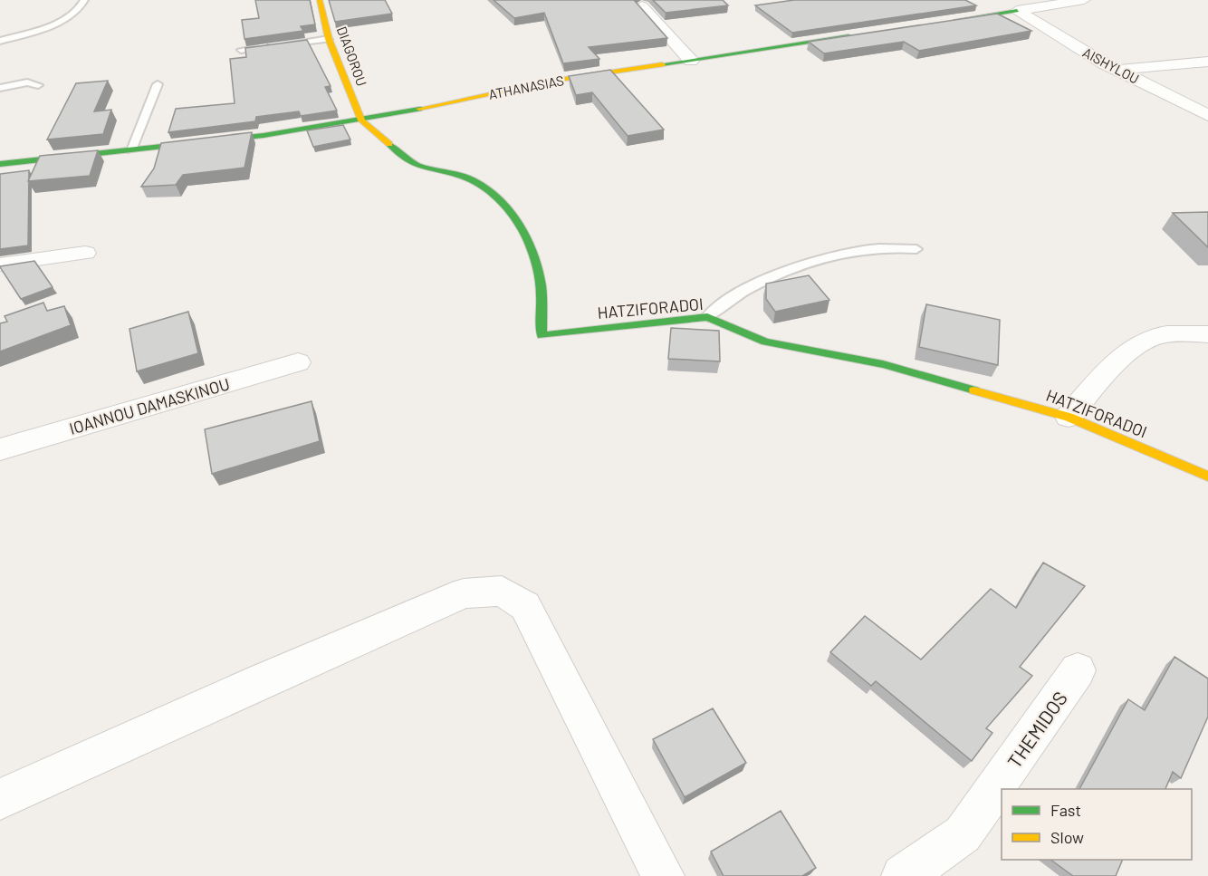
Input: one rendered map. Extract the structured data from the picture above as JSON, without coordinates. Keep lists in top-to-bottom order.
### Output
{
  "streets": {
    "street": [
      "DIAGOROU",
      "AISHYLOU",
      "ATHANASIAS",
      "HATZIFORADOI",
      "IOANNOU DAMASKINOU",
      "THEMIDOS"
    ]
  },
  "crossings": [
    ["DIAGOROU", "ATHANASIAS"],
    ["DIAGOROU", "HATZIFORADOI"],
    ["ATHANASIAS", "HATZIFORADOI"]
  ],
  "legend": ["Fast", "Slow"]
}
